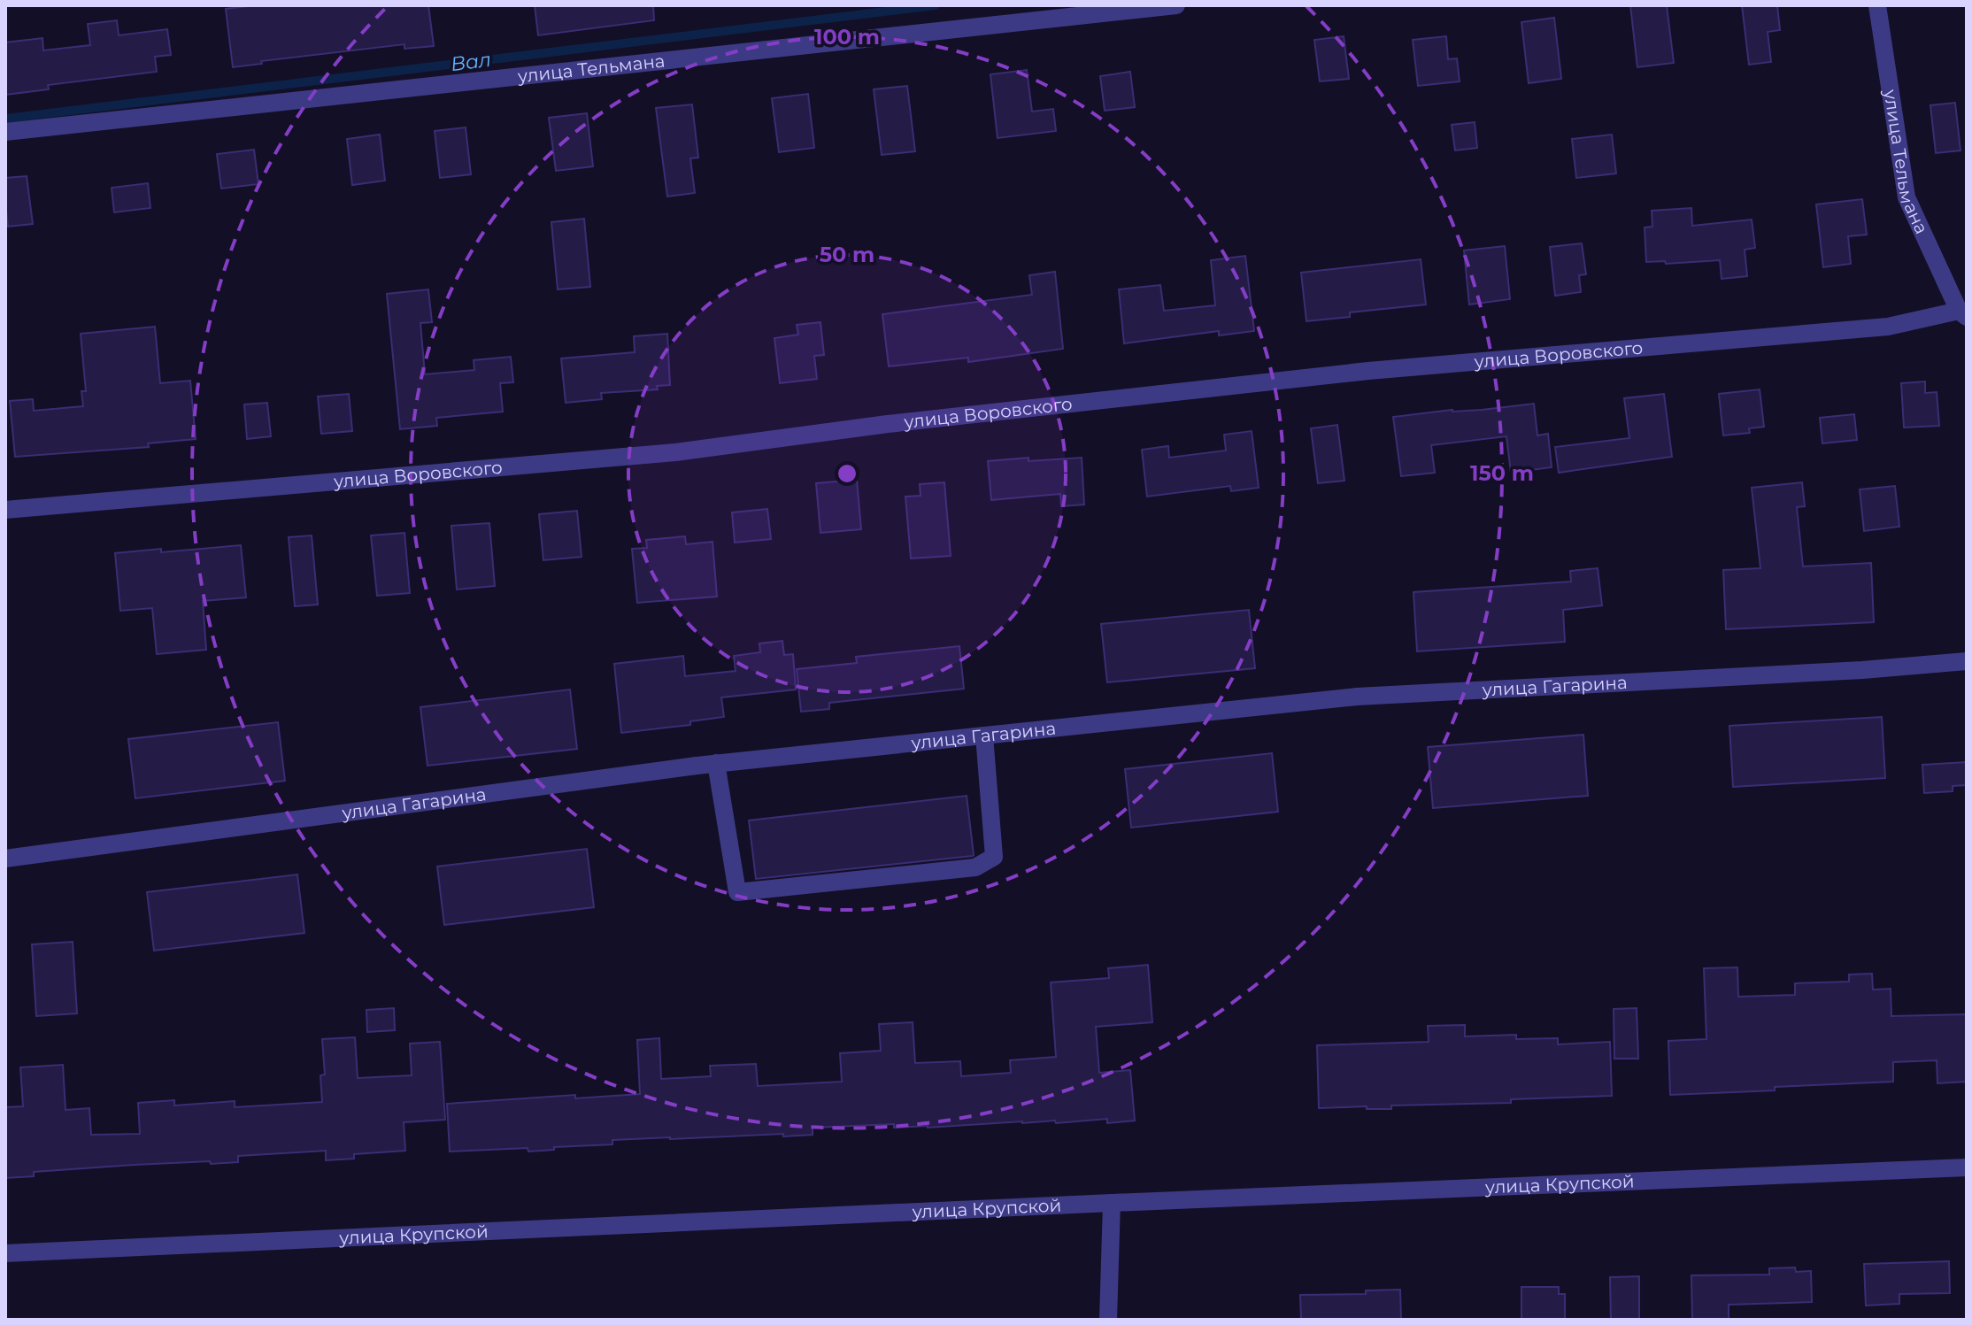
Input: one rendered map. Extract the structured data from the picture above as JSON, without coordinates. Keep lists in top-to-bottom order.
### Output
{
  "streets": {
    "street": [
      "улица Тельмана",
      "улица Воровского",
      "улица Гагарина",
      "улица Крупской"
    ]
  },
  "crossings": [
    ["улица Тельмана", "улица Воровского"]
  ],
  "water": ["Вал"],
  "rings": ["100 m", "50 m", "150 m"]
}
